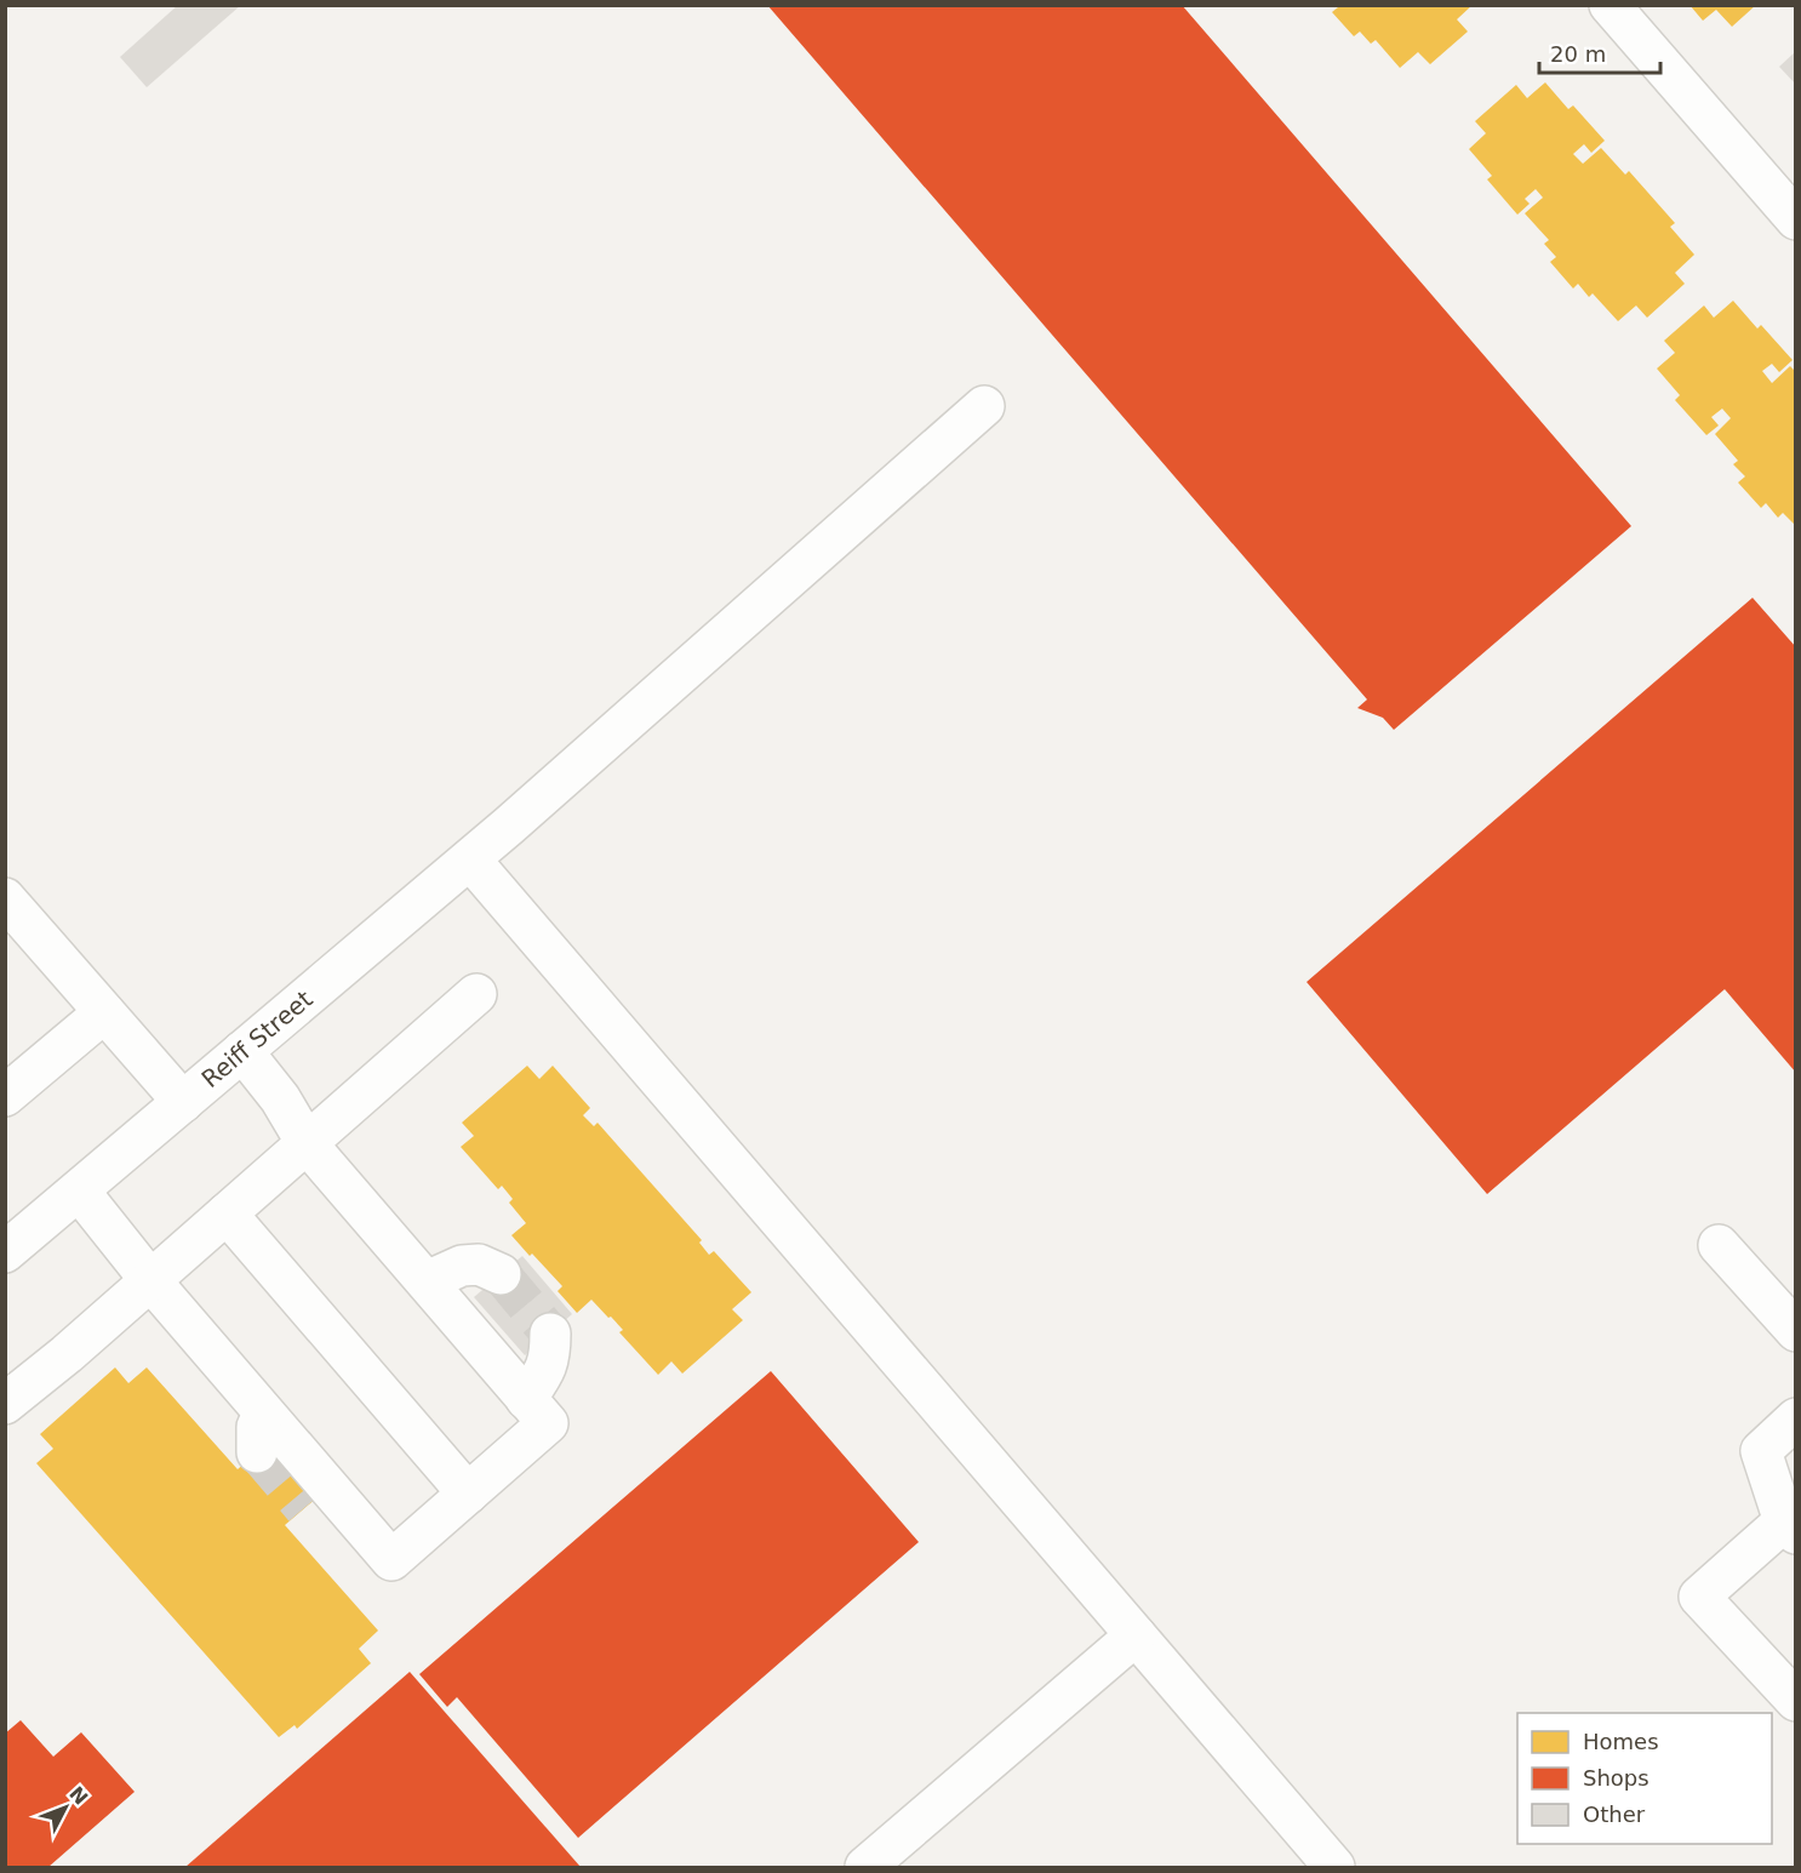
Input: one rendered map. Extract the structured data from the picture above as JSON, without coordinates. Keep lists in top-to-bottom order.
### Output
{
  "streets": {
    "street": ["Reiff Street"]
  },
  "legend": ["Homes", "Shops", "Other"],
  "scale_bar": "20 m",
  "north": "top right"
}
